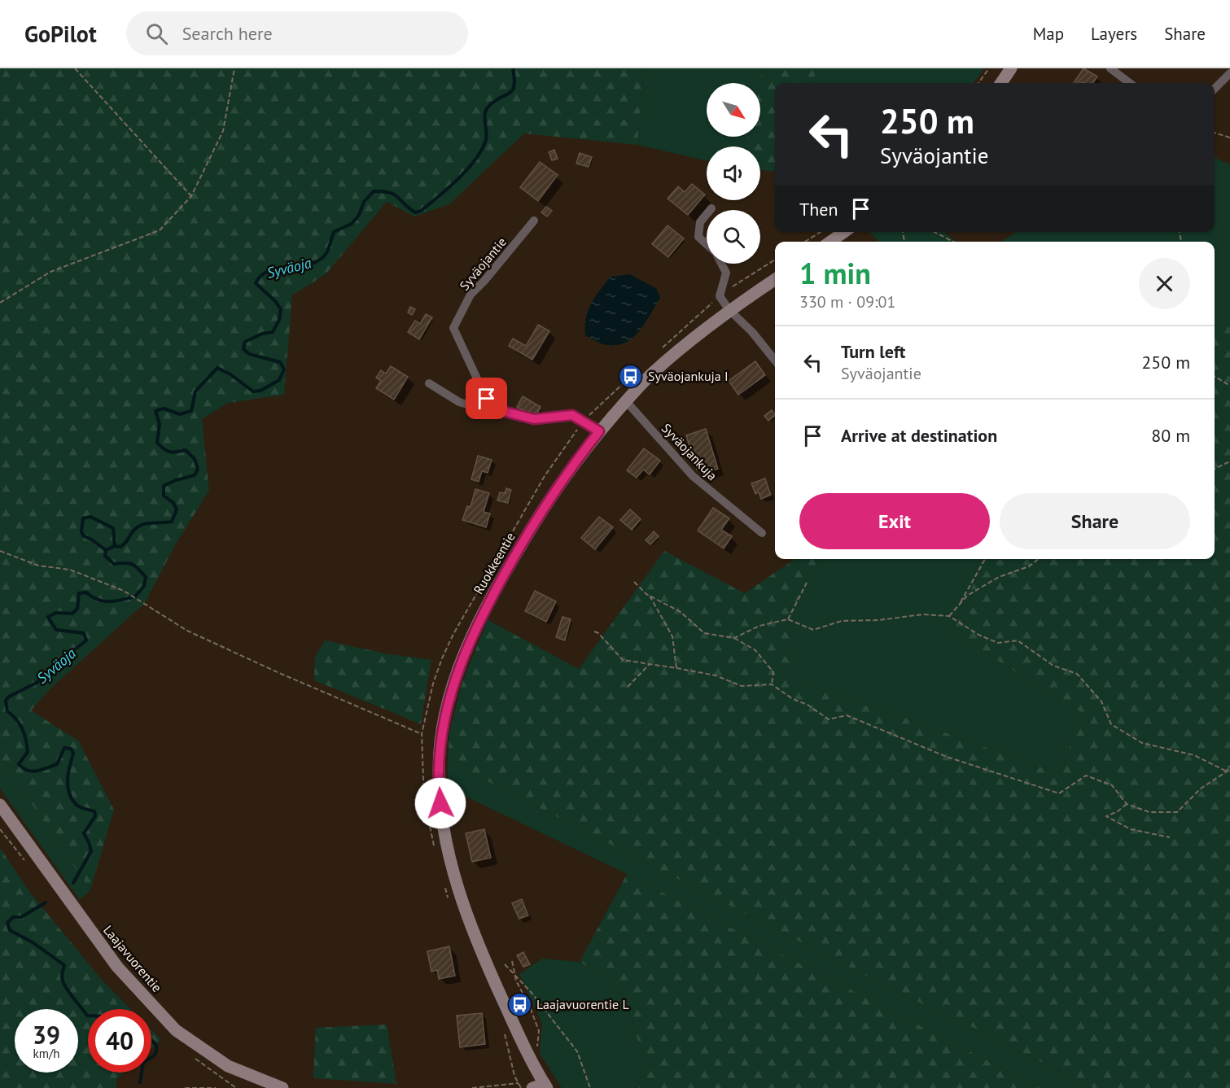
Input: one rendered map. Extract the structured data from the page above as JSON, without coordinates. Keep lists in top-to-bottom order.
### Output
{
  "streets": {
    "street": [
      "Syväojantie",
      "Syväojankuja",
      "Ruokkeentie",
      "Laajavuorentie"
    ]
  },
  "crossings": [
    ["Syväojankuja", "Ruokkeentie"]
  ],
  "water": ["Syväoja"],
  "places": {
    "bus stop": ["Syväojankuja I", "Laajavuorentie L"]
  },
  "north": "bottom right",
  "page": {
    "header": "GoPilot",
    "search": "Search here",
    "nav": ["Map", "Layers", "Share"],
    "turn": ["250 m", "Syväojantie"],
    "then": "Then",
    "heading": ["1 min", "330 m · 09:01"],
    "list": [
      {
        "name": "Turn left",
        "note": "Syväojantie",
        "value": "250 m"
      },
      {
        "name": "Arrive at destination",
        "value": "80 m"
      }
    ],
    "buttons": ["Exit", "Share"],
    "speed": "39 km/h",
    "limit": "40"
  }
}
